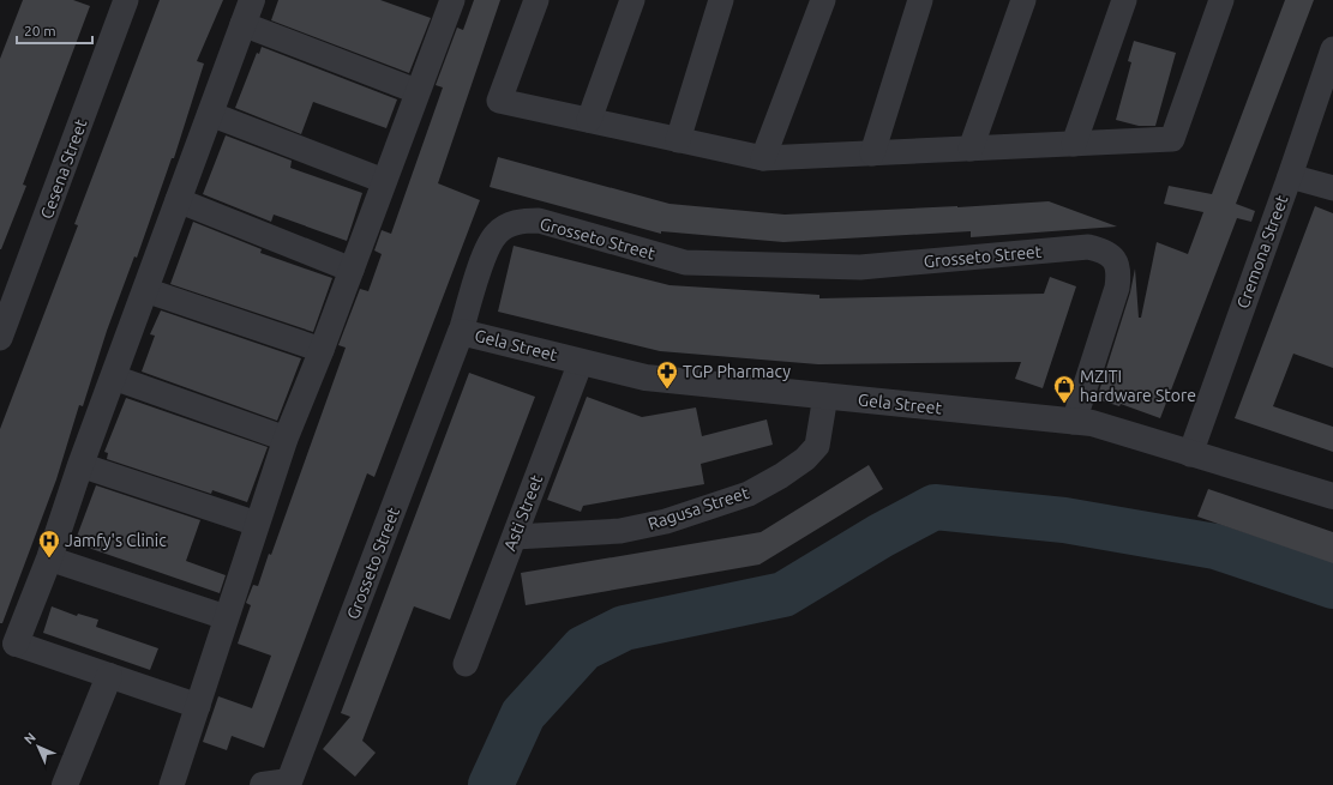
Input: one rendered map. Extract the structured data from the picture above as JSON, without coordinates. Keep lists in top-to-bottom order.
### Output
{
  "streets": {
    "street": [
      "Cesena Street",
      "Grosseto Street",
      "Cremona Street",
      "Gela Street",
      "Ragusa Street",
      "Asti Street"
    ]
  },
  "crossings": [
    ["Grosseto Street", "Gela Street"],
    ["Cremona Street", "Gela Street"],
    ["Gela Street", "Ragusa Street"],
    ["Gela Street", "Asti Street"],
    ["Ragusa Street", "Asti Street"]
  ],
  "places": {
    "pharmacy": ["TGP Pharmacy"],
    "shop": ["MZITI hardware Store"],
    "hospital": ["Jamfy's Clinic"]
  },
  "scale_bar": "20 m",
  "north": "top left"
}
